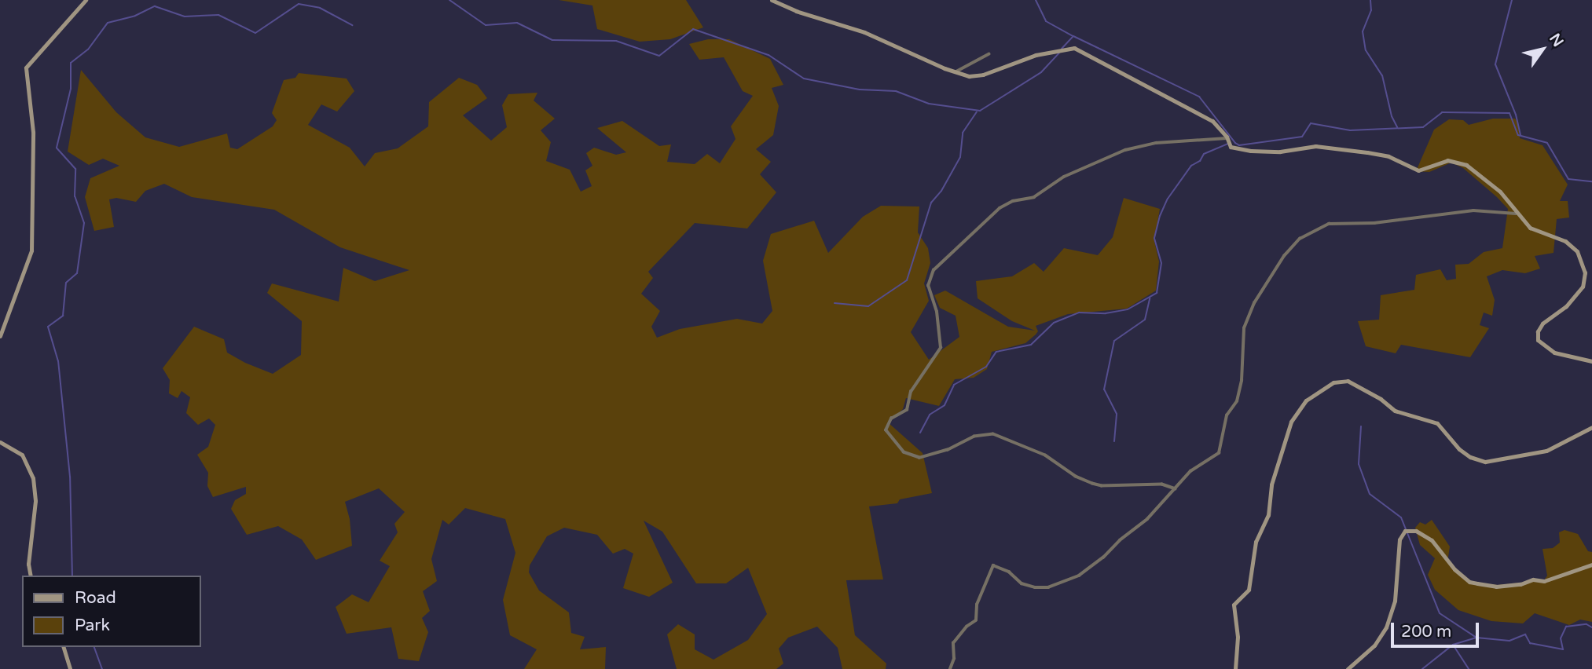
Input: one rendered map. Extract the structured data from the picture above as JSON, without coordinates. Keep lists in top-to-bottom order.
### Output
{
  "legend": ["Road", "Park"],
  "scale_bar": "200 m",
  "north": "top right"
}
